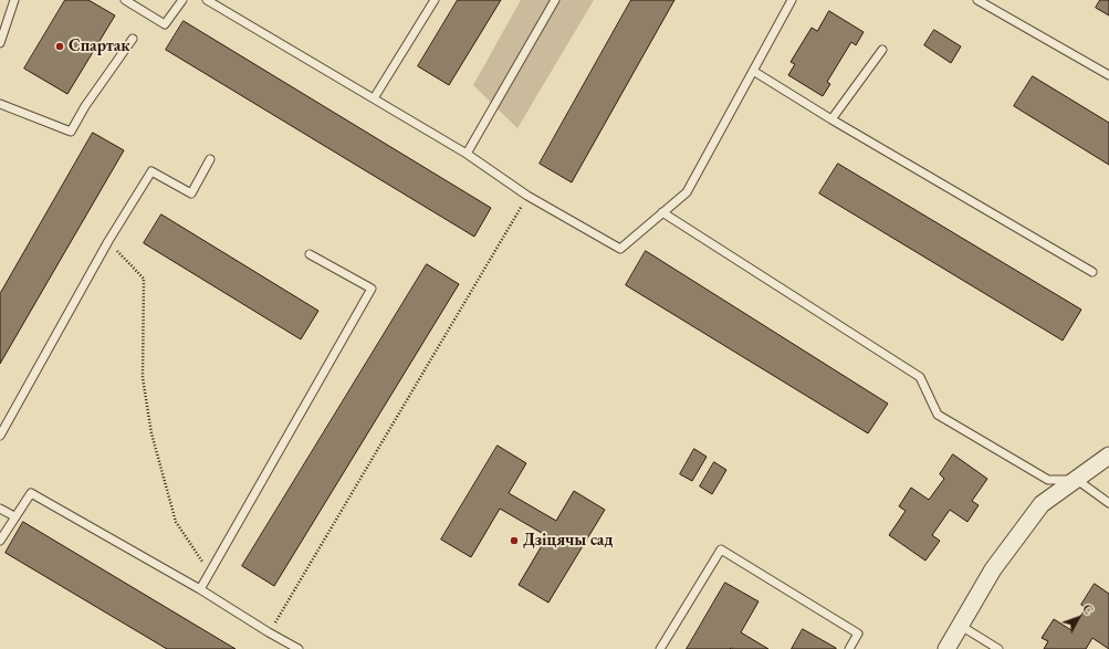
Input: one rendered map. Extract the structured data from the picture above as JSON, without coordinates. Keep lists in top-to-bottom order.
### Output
{
  "places": ["Спартак", "Дзіцячы сад"],
  "north": "top right"
}
